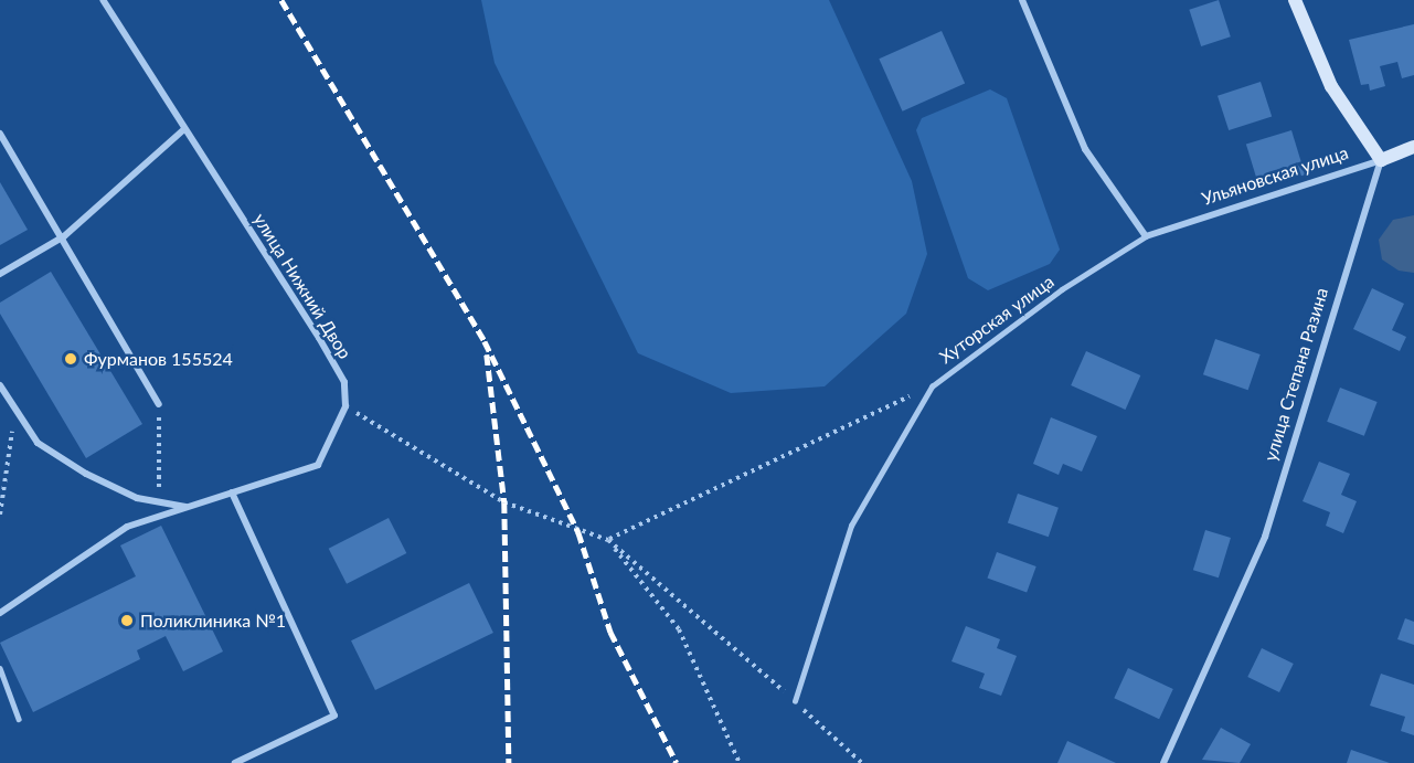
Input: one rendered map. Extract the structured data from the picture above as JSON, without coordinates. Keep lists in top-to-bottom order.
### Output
{
  "streets": {
    "street": ["Ульяновская улица", "улица Нижний Двор", "улица Степана Разина"],
    "lane": ["Хуторская улица"]
  },
  "crossings": [
    ["Ульяновская улица", "Хуторская улица"],
    ["Ульяновская улица", "улица Степана Разина"]
  ],
  "places": ["Фурманов 155524", "Поликлиника №1"]
}
